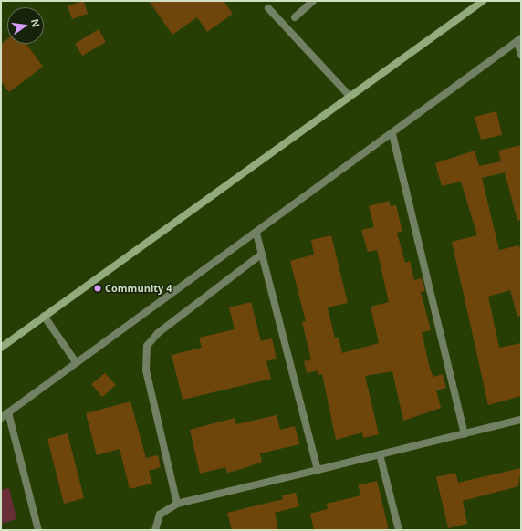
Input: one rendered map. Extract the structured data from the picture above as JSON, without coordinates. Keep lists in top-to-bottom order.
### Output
{
  "places": ["Community 4"],
  "north": "right"
}
